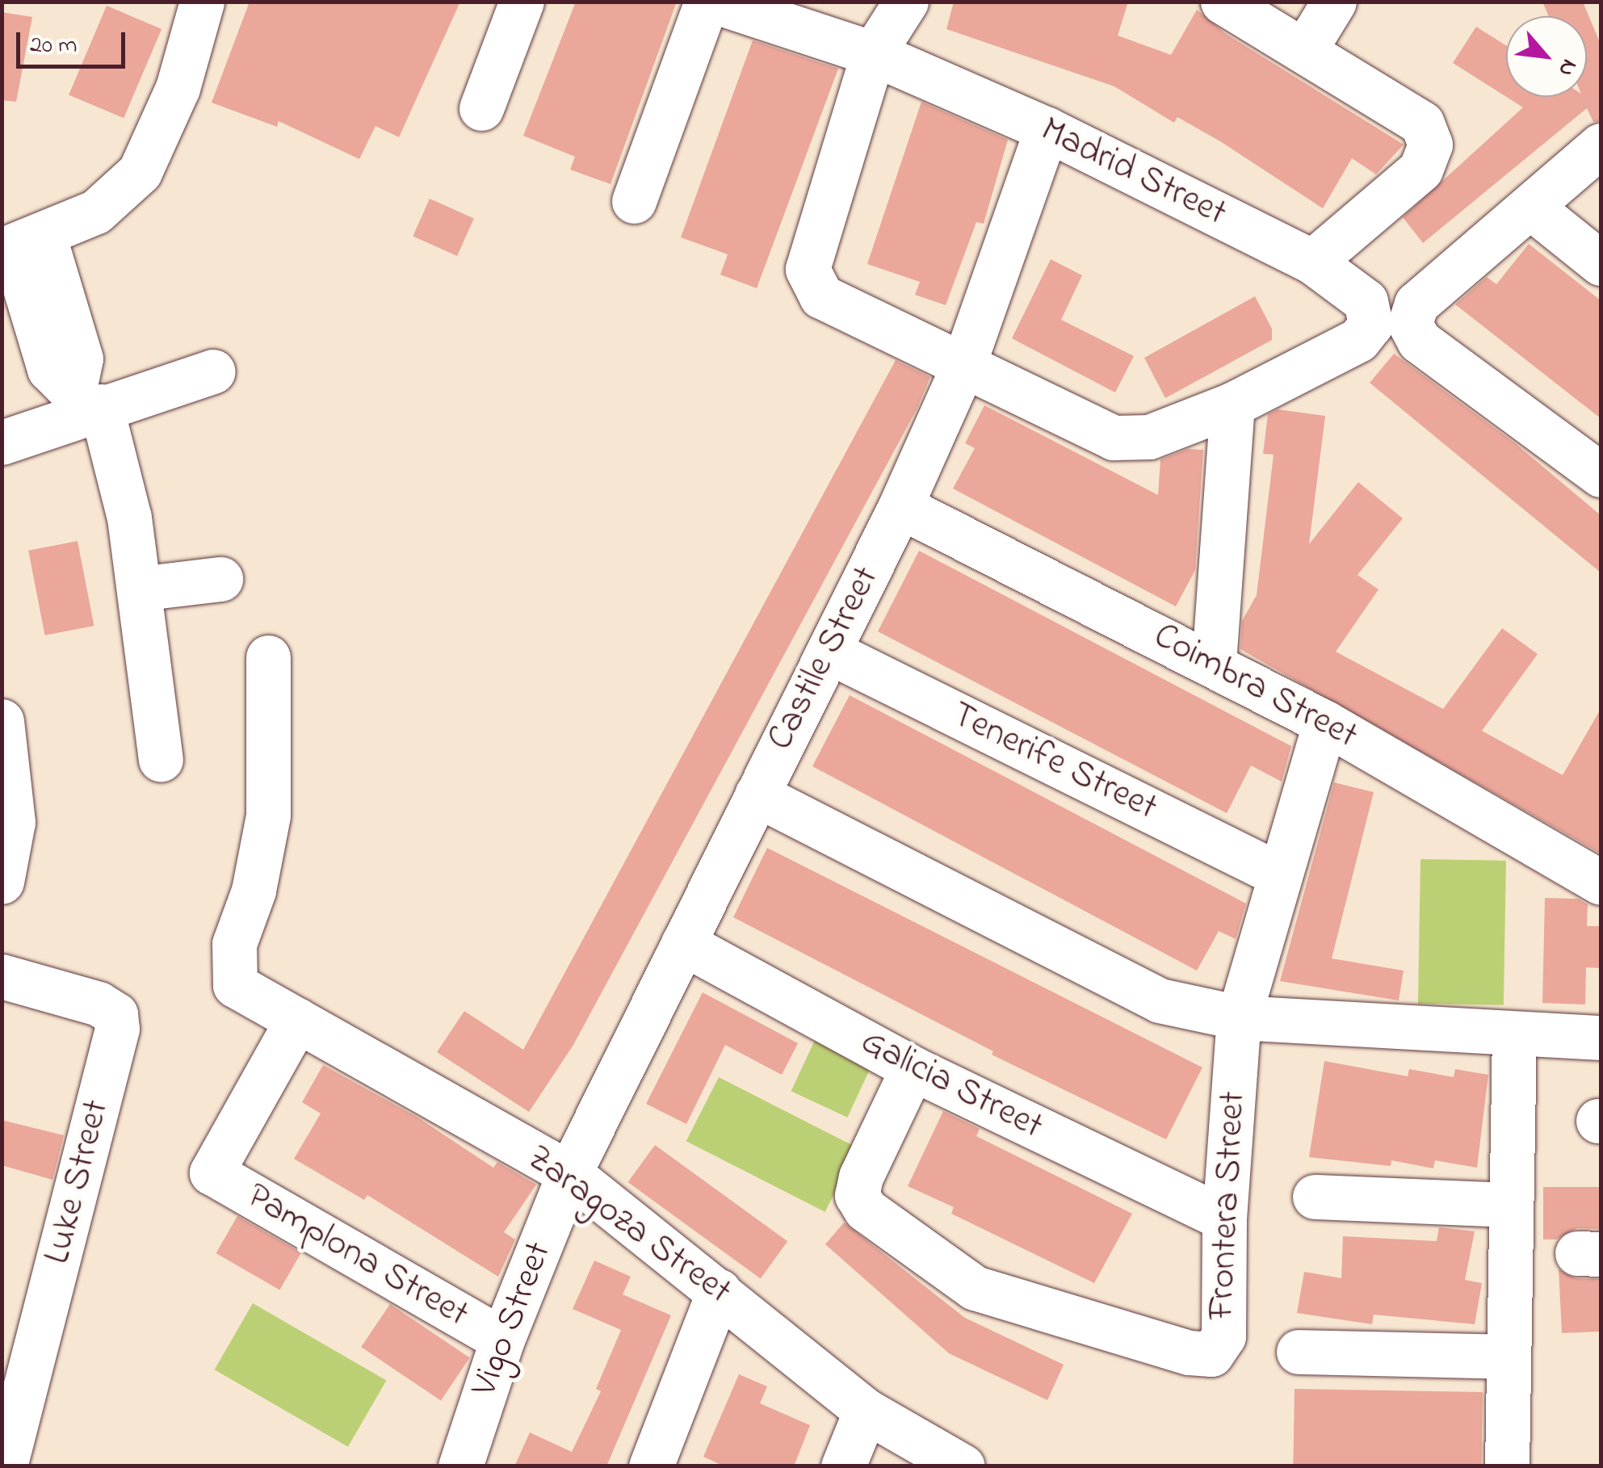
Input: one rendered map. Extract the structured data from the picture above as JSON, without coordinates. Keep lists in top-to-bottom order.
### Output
{
  "streets": {
    "street": [
      "Madrid Street",
      "Castile Street",
      "Coimbra Street",
      "Tenerife Street",
      "Galicia Street",
      "Luke Street",
      "Frontera Street",
      "Zaragoza Street",
      "Pamplona Street",
      "Vigo Street"
    ]
  },
  "crossings": [
    ["Madrid Street", "Castile Street"],
    ["Castile Street", "Coimbra Street"],
    ["Castile Street", "Tenerife Street"],
    ["Castile Street", "Galicia Street"],
    ["Castile Street", "Zaragoza Street"],
    ["Castile Street", "Vigo Street"],
    ["Coimbra Street", "Frontera Street"],
    ["Tenerife Street", "Frontera Street"],
    ["Galicia Street", "Frontera Street"],
    ["Zaragoza Street", "Pamplona Street"],
    ["Zaragoza Street", "Vigo Street"],
    ["Pamplona Street", "Vigo Street"]
  ],
  "scale_bar": "20 m",
  "north": "bottom right"
}
